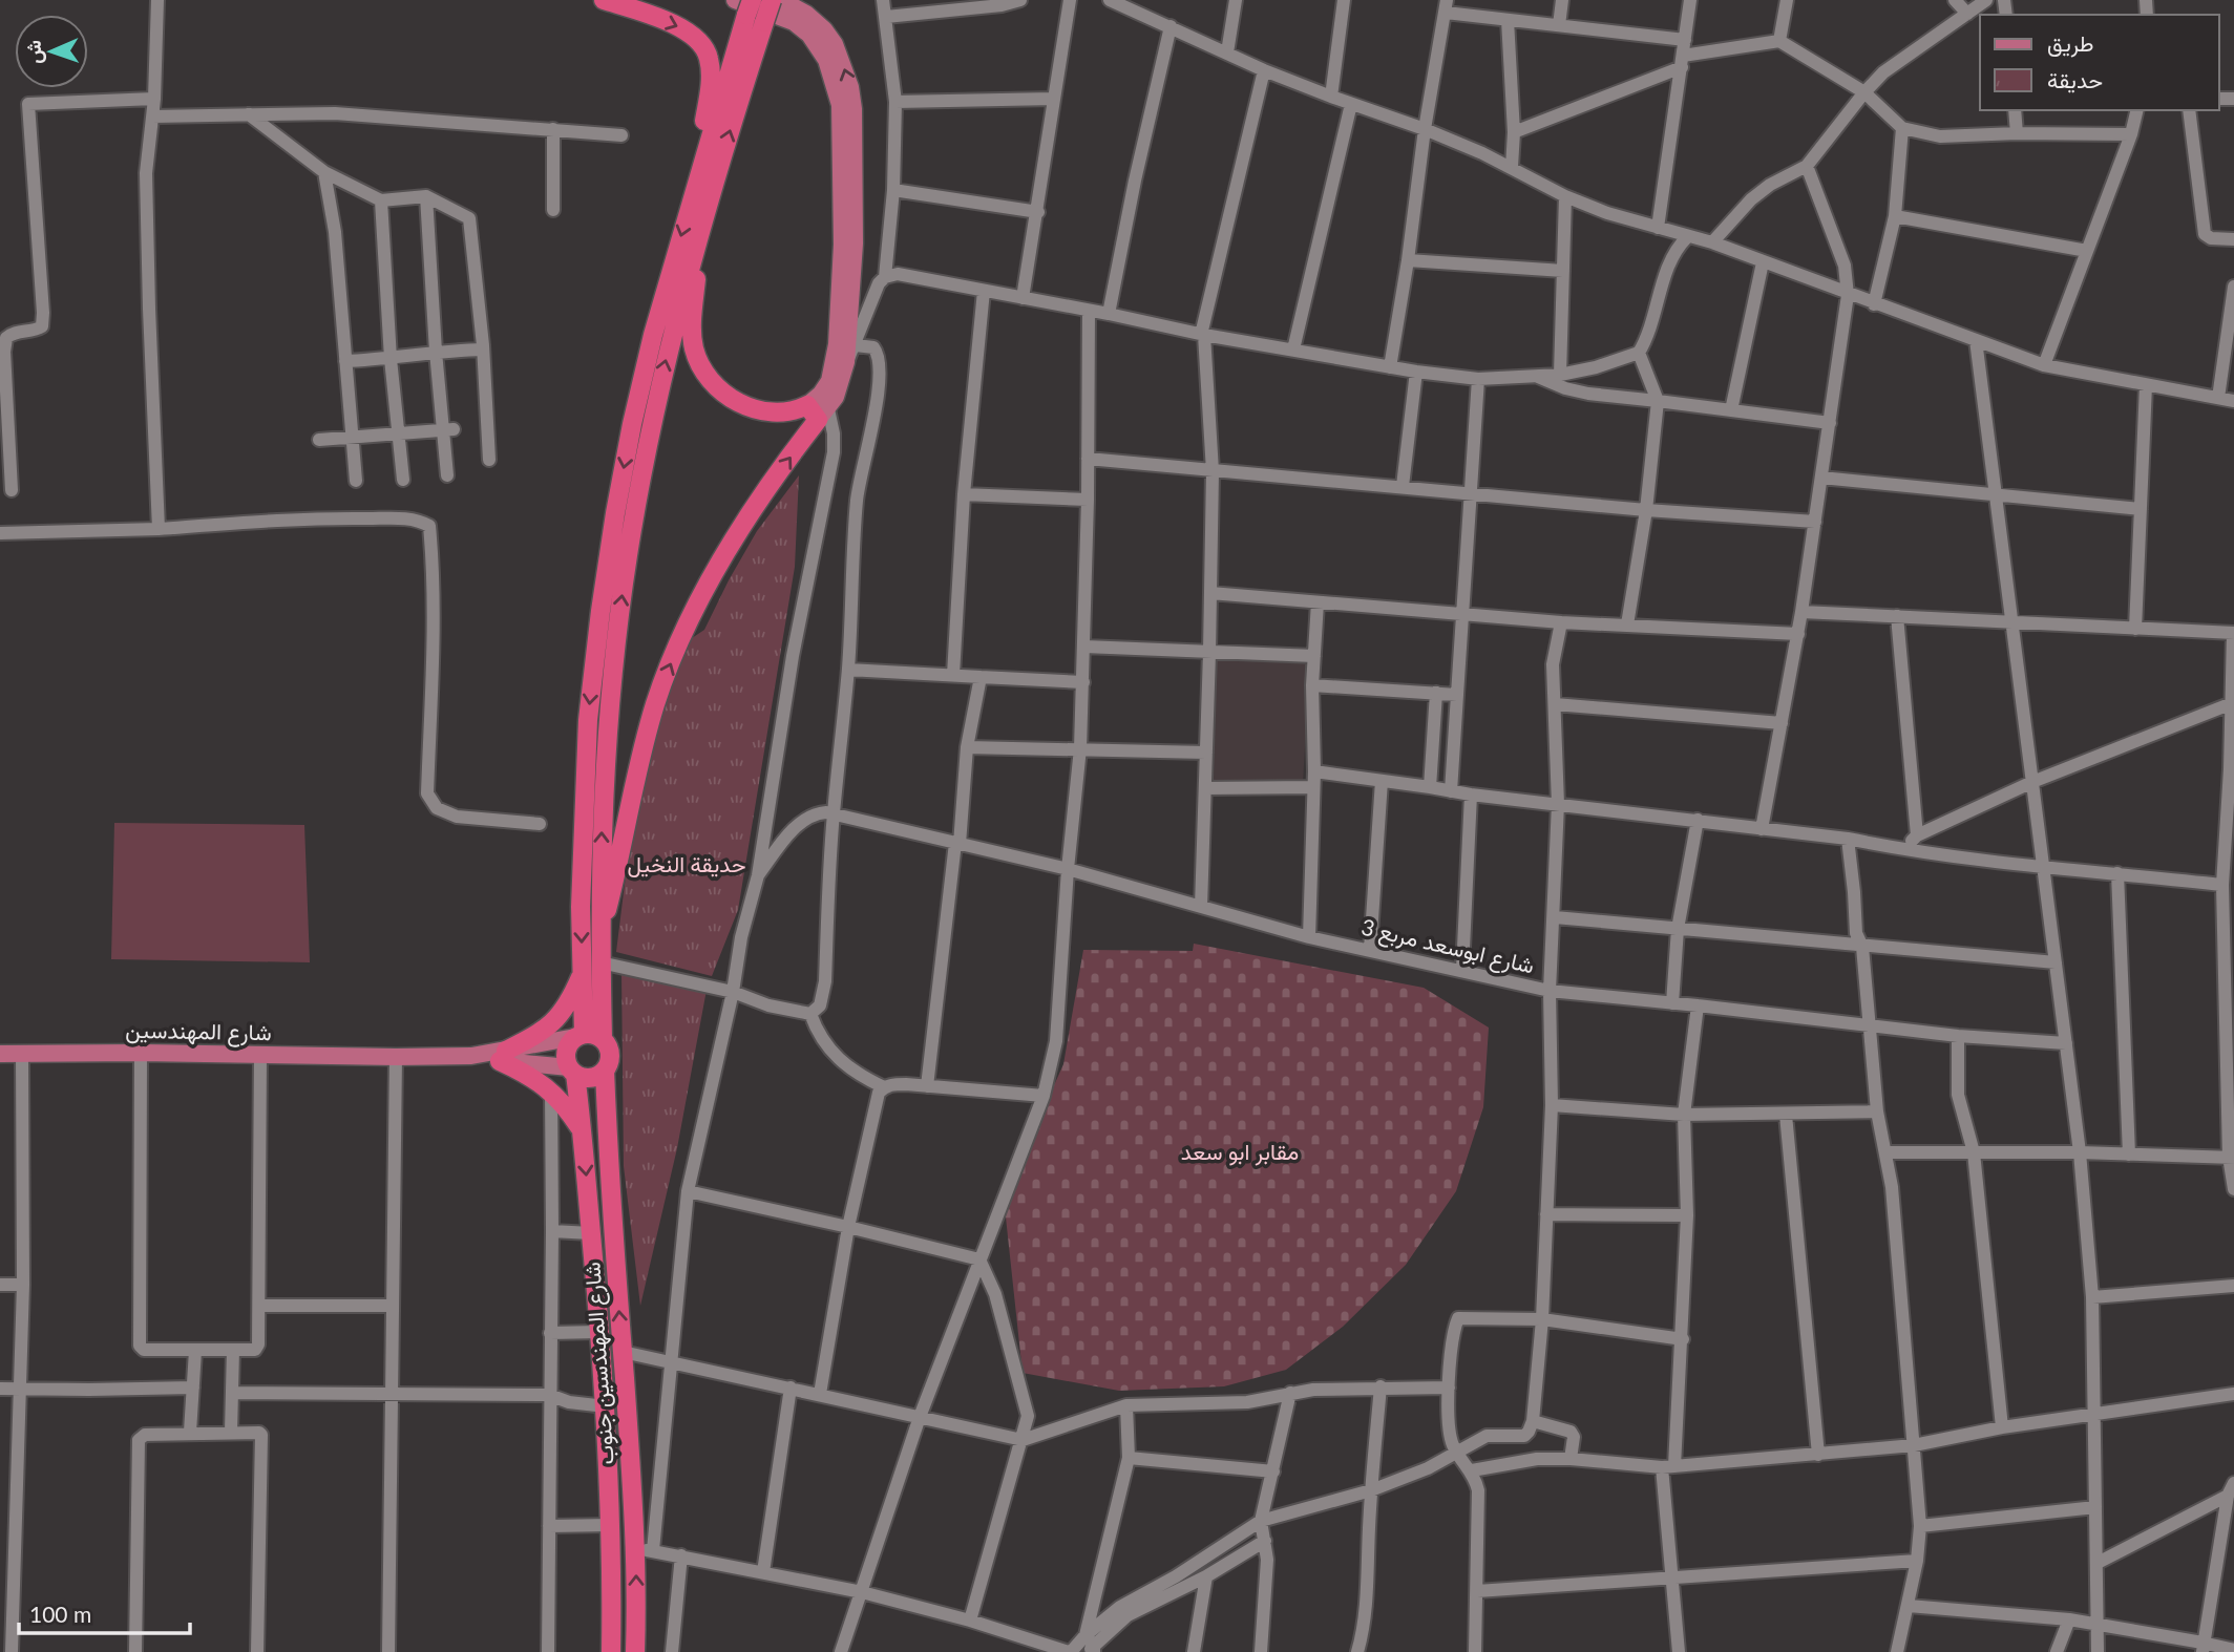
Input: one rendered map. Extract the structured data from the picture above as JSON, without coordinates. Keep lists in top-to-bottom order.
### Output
{
  "streets": {
    "highway": ["شارع المهندسين جنوب"],
    "main road": ["شارع المهندسين"],
    "street": ["شارع ابوسعد مربع 3"]
  },
  "parks": ["حديقة النخيل", "مقابر ابو سعد"],
  "legend": ["طريق", "حديقة"],
  "scale_bar": "100 m",
  "north": "left"
}
